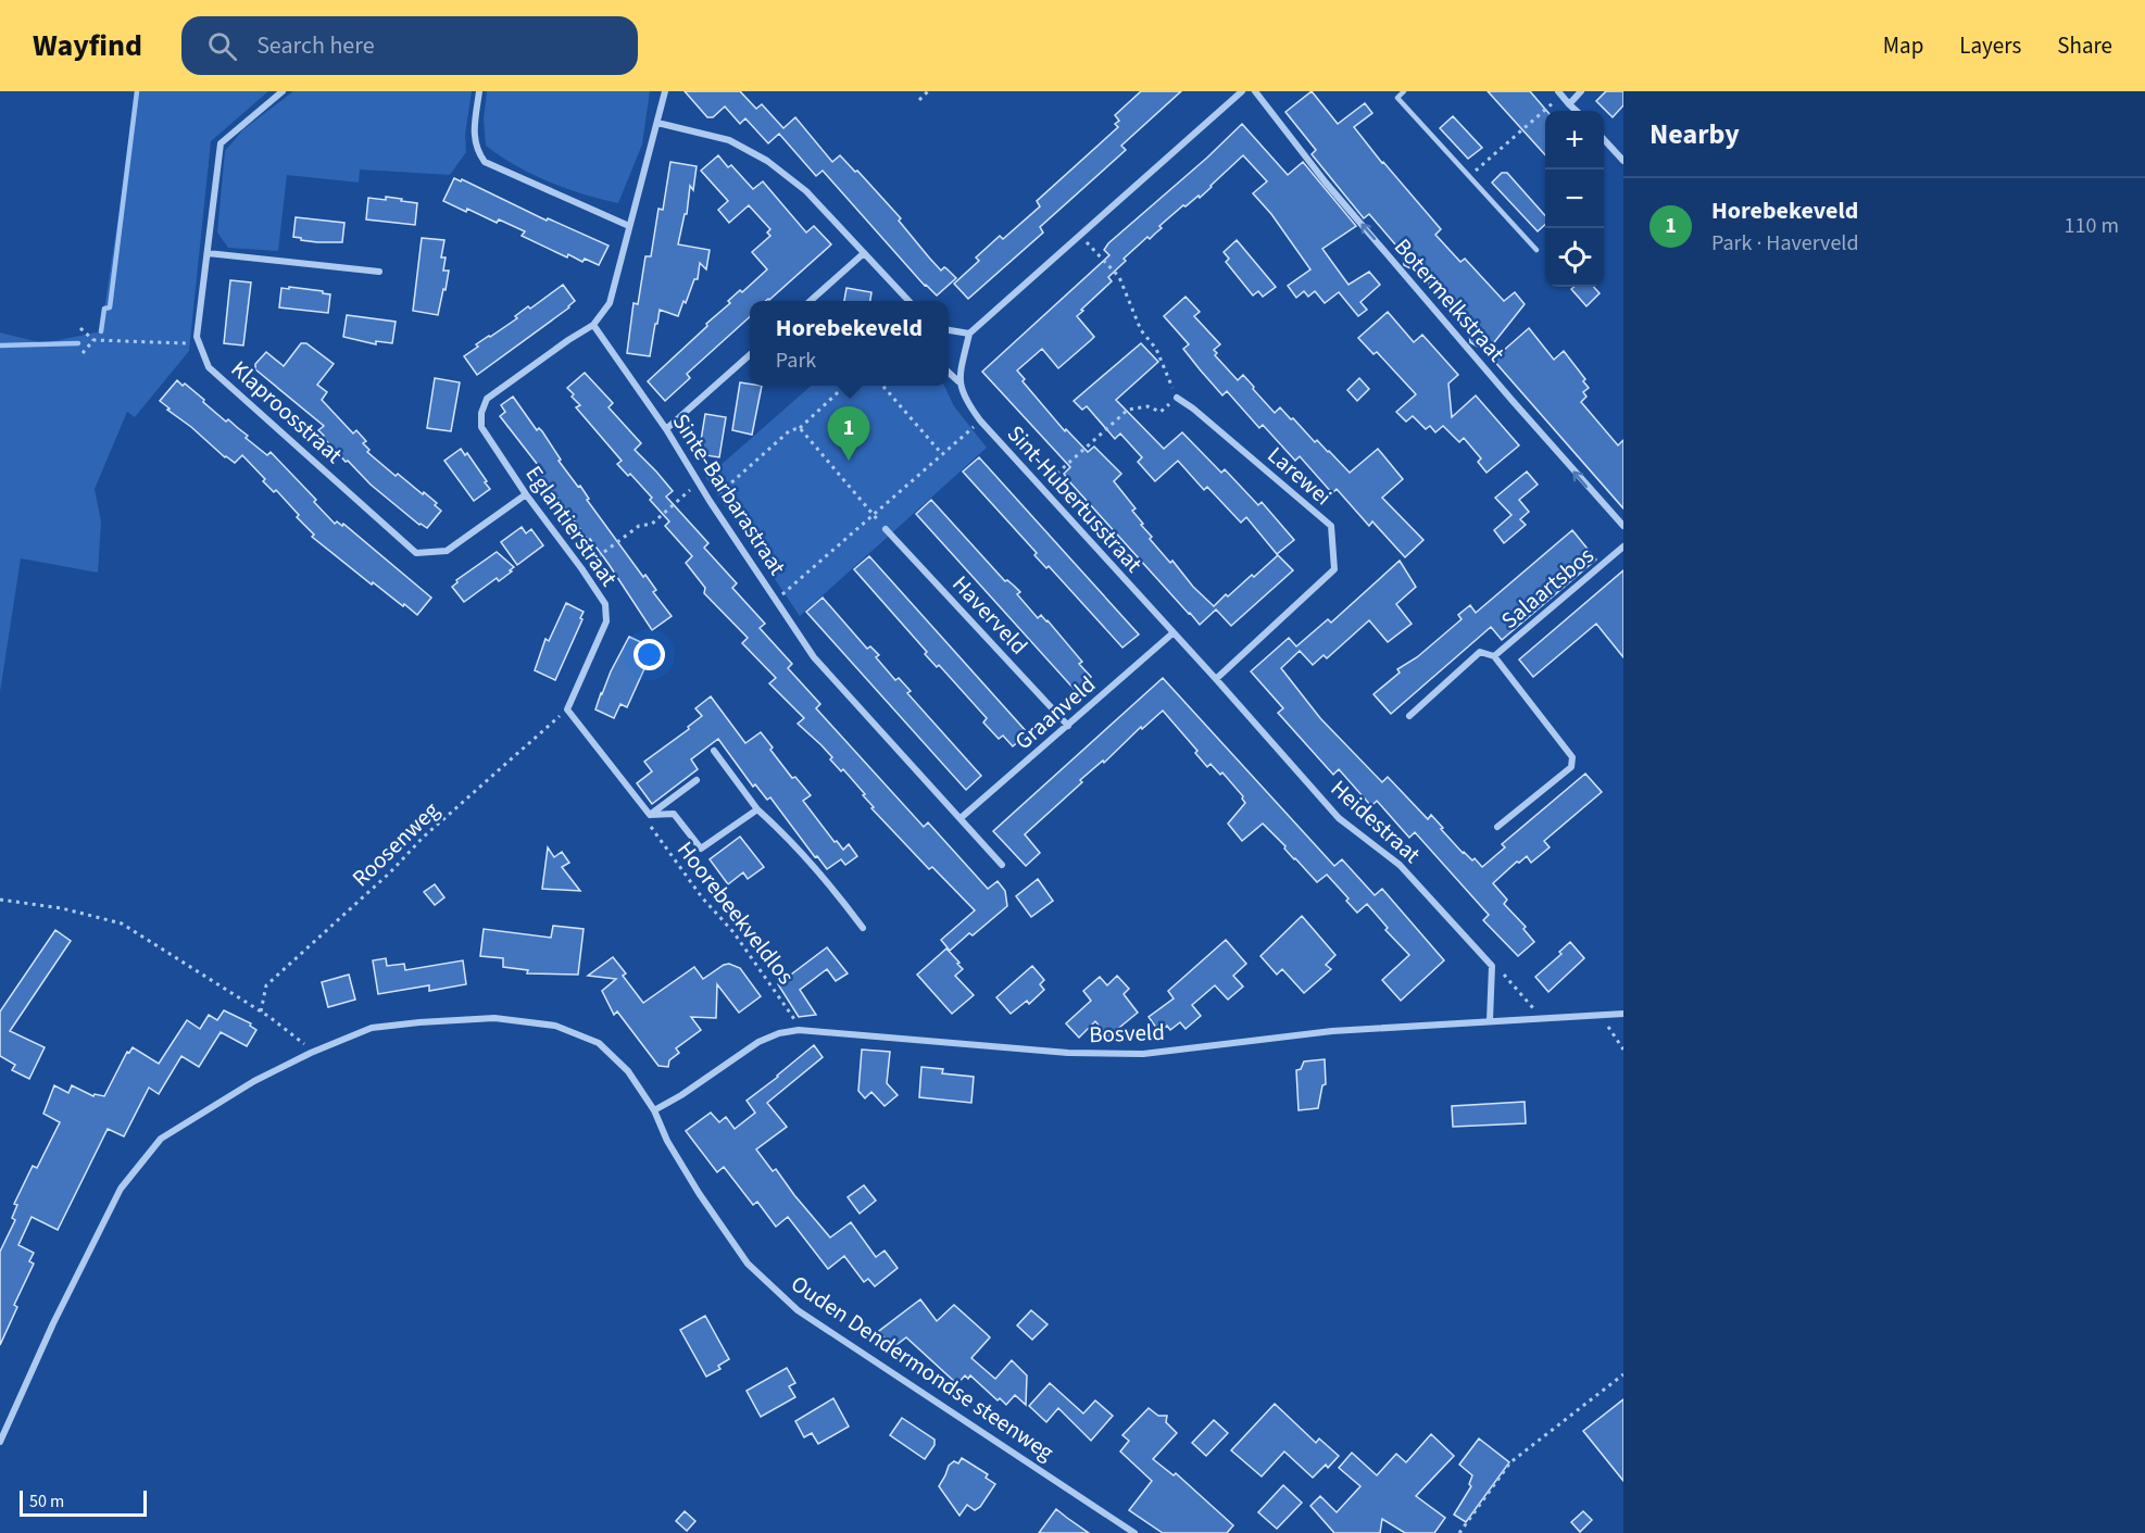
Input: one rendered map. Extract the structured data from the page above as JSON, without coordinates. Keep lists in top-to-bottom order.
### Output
{
  "streets": {
    "street": [
      "Botermelkstraat",
      "Klaproosstraat",
      "Larewei",
      "Sinte-Barbarastraat",
      "Sint-Hubertusstraat",
      "Eglantierstraat",
      "Salaartsbos",
      "Haverveld",
      "Graanveld",
      "Heidestraat",
      "Bosveld",
      "Ouden Dendermondse steenweg"
    ],
    "path": ["Roosenweg", "Hoorebeekveldlos"]
  },
  "crossings": [
    ["Klaproosstraat", "Eglantierstraat"],
    ["Larewei", "Heidestraat"],
    ["Sinte-Barbarastraat", "Eglantierstraat"],
    ["Sinte-Barbarastraat", "Graanveld"],
    ["Sint-Hubertusstraat", "Graanveld"],
    ["Sint-Hubertusstraat", "Heidestraat"],
    ["Eglantierstraat", "Roosenweg"],
    ["Haverveld", "Graanveld"],
    ["Graanveld", "Heidestraat"],
    ["Hoorebeekveldlos", "Bosveld"],
    ["Bosveld", "Ouden Dendermondse steenweg"]
  ],
  "one_way": ["Botermelkstraat"],
  "scale_bar": "50 m",
  "page": {
    "header": "Wayfind",
    "search": "Search here",
    "nav": ["Map", "Layers", "Share"],
    "heading": "Nearby",
    "map_buttons": ["+", "−"],
    "list": [
      {
        "mark": "1",
        "name": "Horebekeveld",
        "note": "Park · Haverveld",
        "value": "110 m"
      }
    ],
    "popup": ["Horebekeveld", "Park"],
    "pins": "1",
    "scale": "50 m"
  }
}
